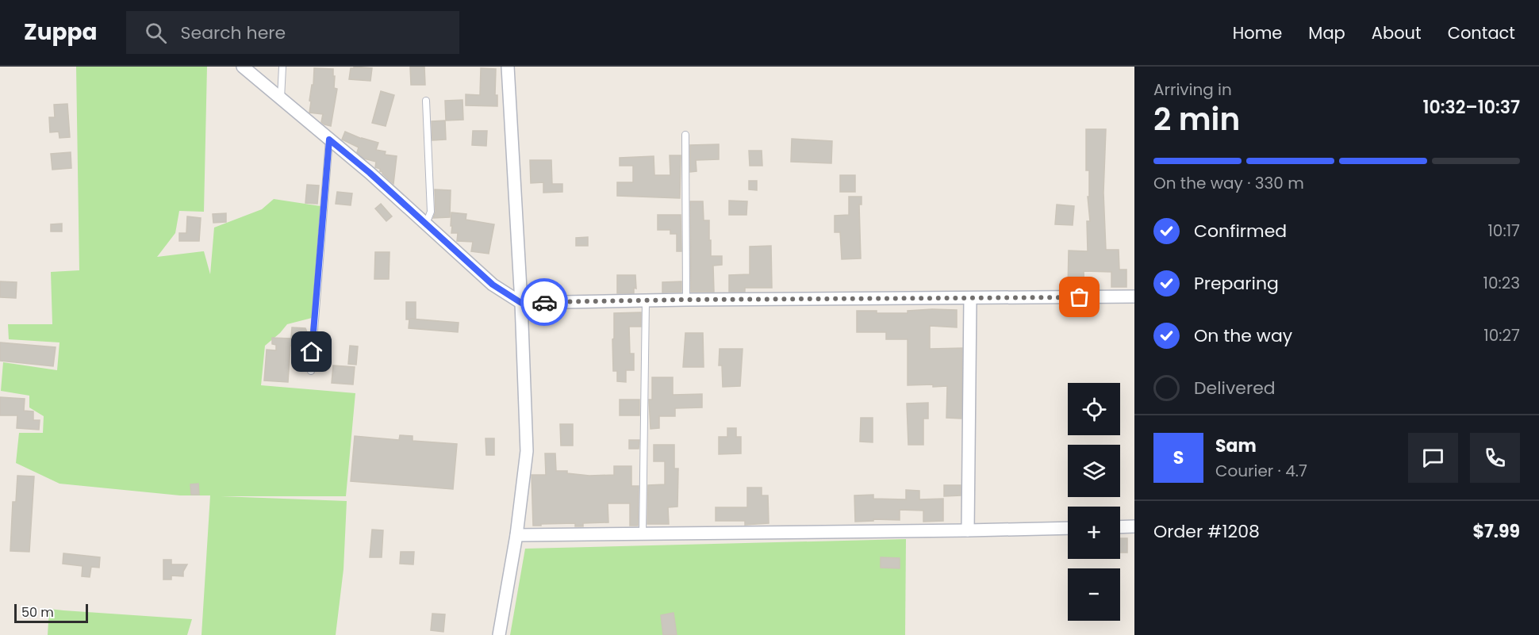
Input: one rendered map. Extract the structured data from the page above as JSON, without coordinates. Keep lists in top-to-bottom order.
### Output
{
  "scale_bar": "50 m",
  "page": {
    "header": "Zuppa",
    "search": "Search here",
    "nav": [
      "Home",
      "Map",
      "About",
      "Contact"
    ],
    "heading": ["2 min", "Arriving in", "10:32–10:37"],
    "panel": [
      "Sam",
      "Courier · 4.7",
      "Order #1208",
      "$7.99"
    ],
    "bar": "On the way · 330 m",
    "list": [
      ["Confirmed", "10:17"],
      ["Preparing", "10:23"],
      ["On the way", "10:27"],
      "Delivered"
    ],
    "map_buttons": ["+", "−"],
    "round": "S",
    "scale": "50 m"
  }
}
